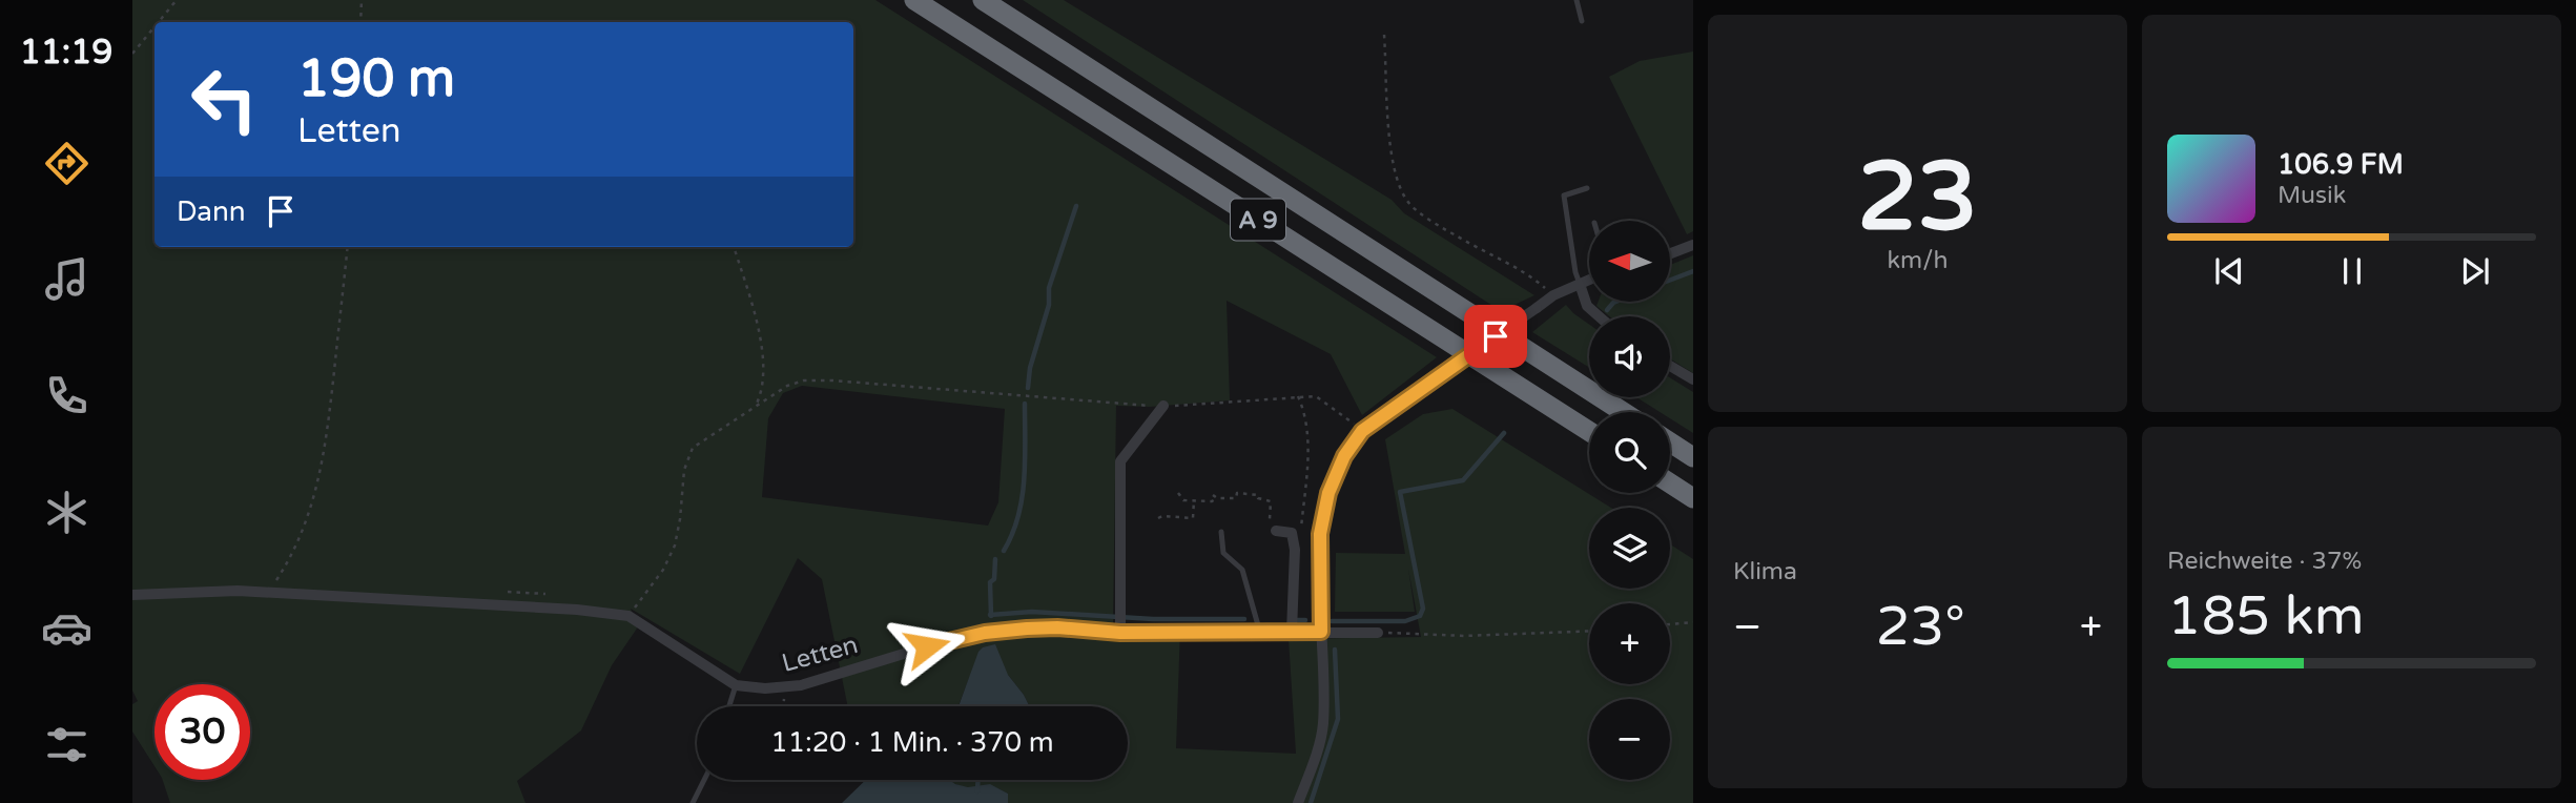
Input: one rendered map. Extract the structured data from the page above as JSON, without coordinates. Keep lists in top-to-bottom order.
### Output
{
  "streets": {
    "highway": ["A 9"],
    "street": ["Letten"]
  },
  "north": "left",
  "page": {
    "tabs": "11:19",
    "tile": [
      ["23", "km/h"],
      "Klima",
      ["Reichweite · 37%", "185 km"]
    ],
    "turn": ["190 m", "Letten"],
    "song": ["106.9 FM", "Musik"],
    "then": "Dann",
    "map_buttons": ["+", "−"],
    "heat": ["−", "23°", "+"],
    "limit": "30",
    "trip": "11:20 · 1 Min. · 370 m"
  }
}
